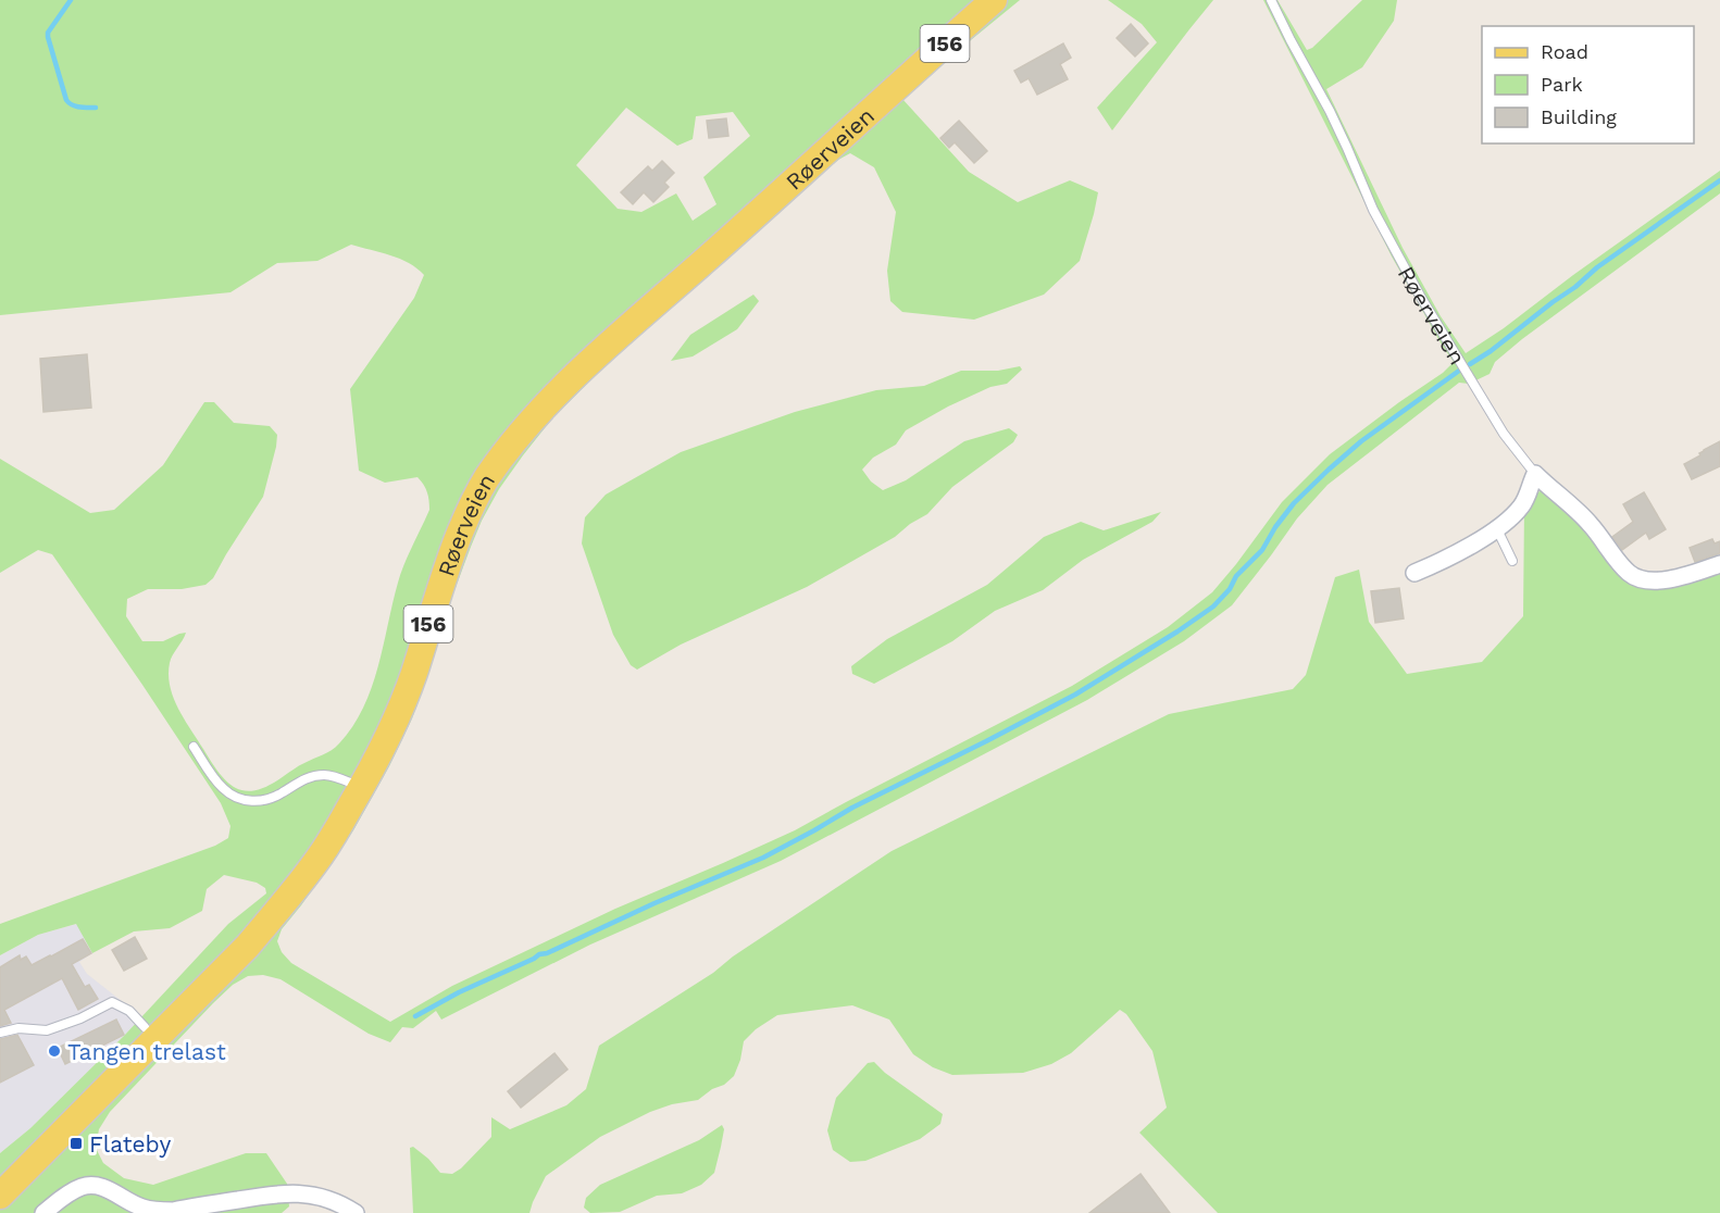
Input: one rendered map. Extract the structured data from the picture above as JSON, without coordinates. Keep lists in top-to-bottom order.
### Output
{
  "streets": {
    "main road": ["156", "Røerveien"]
  },
  "places": {
    "other": ["Tangen trelast"],
    "transit": ["Flateby"]
  },
  "legend": ["Road", "Park", "Building"]
}
